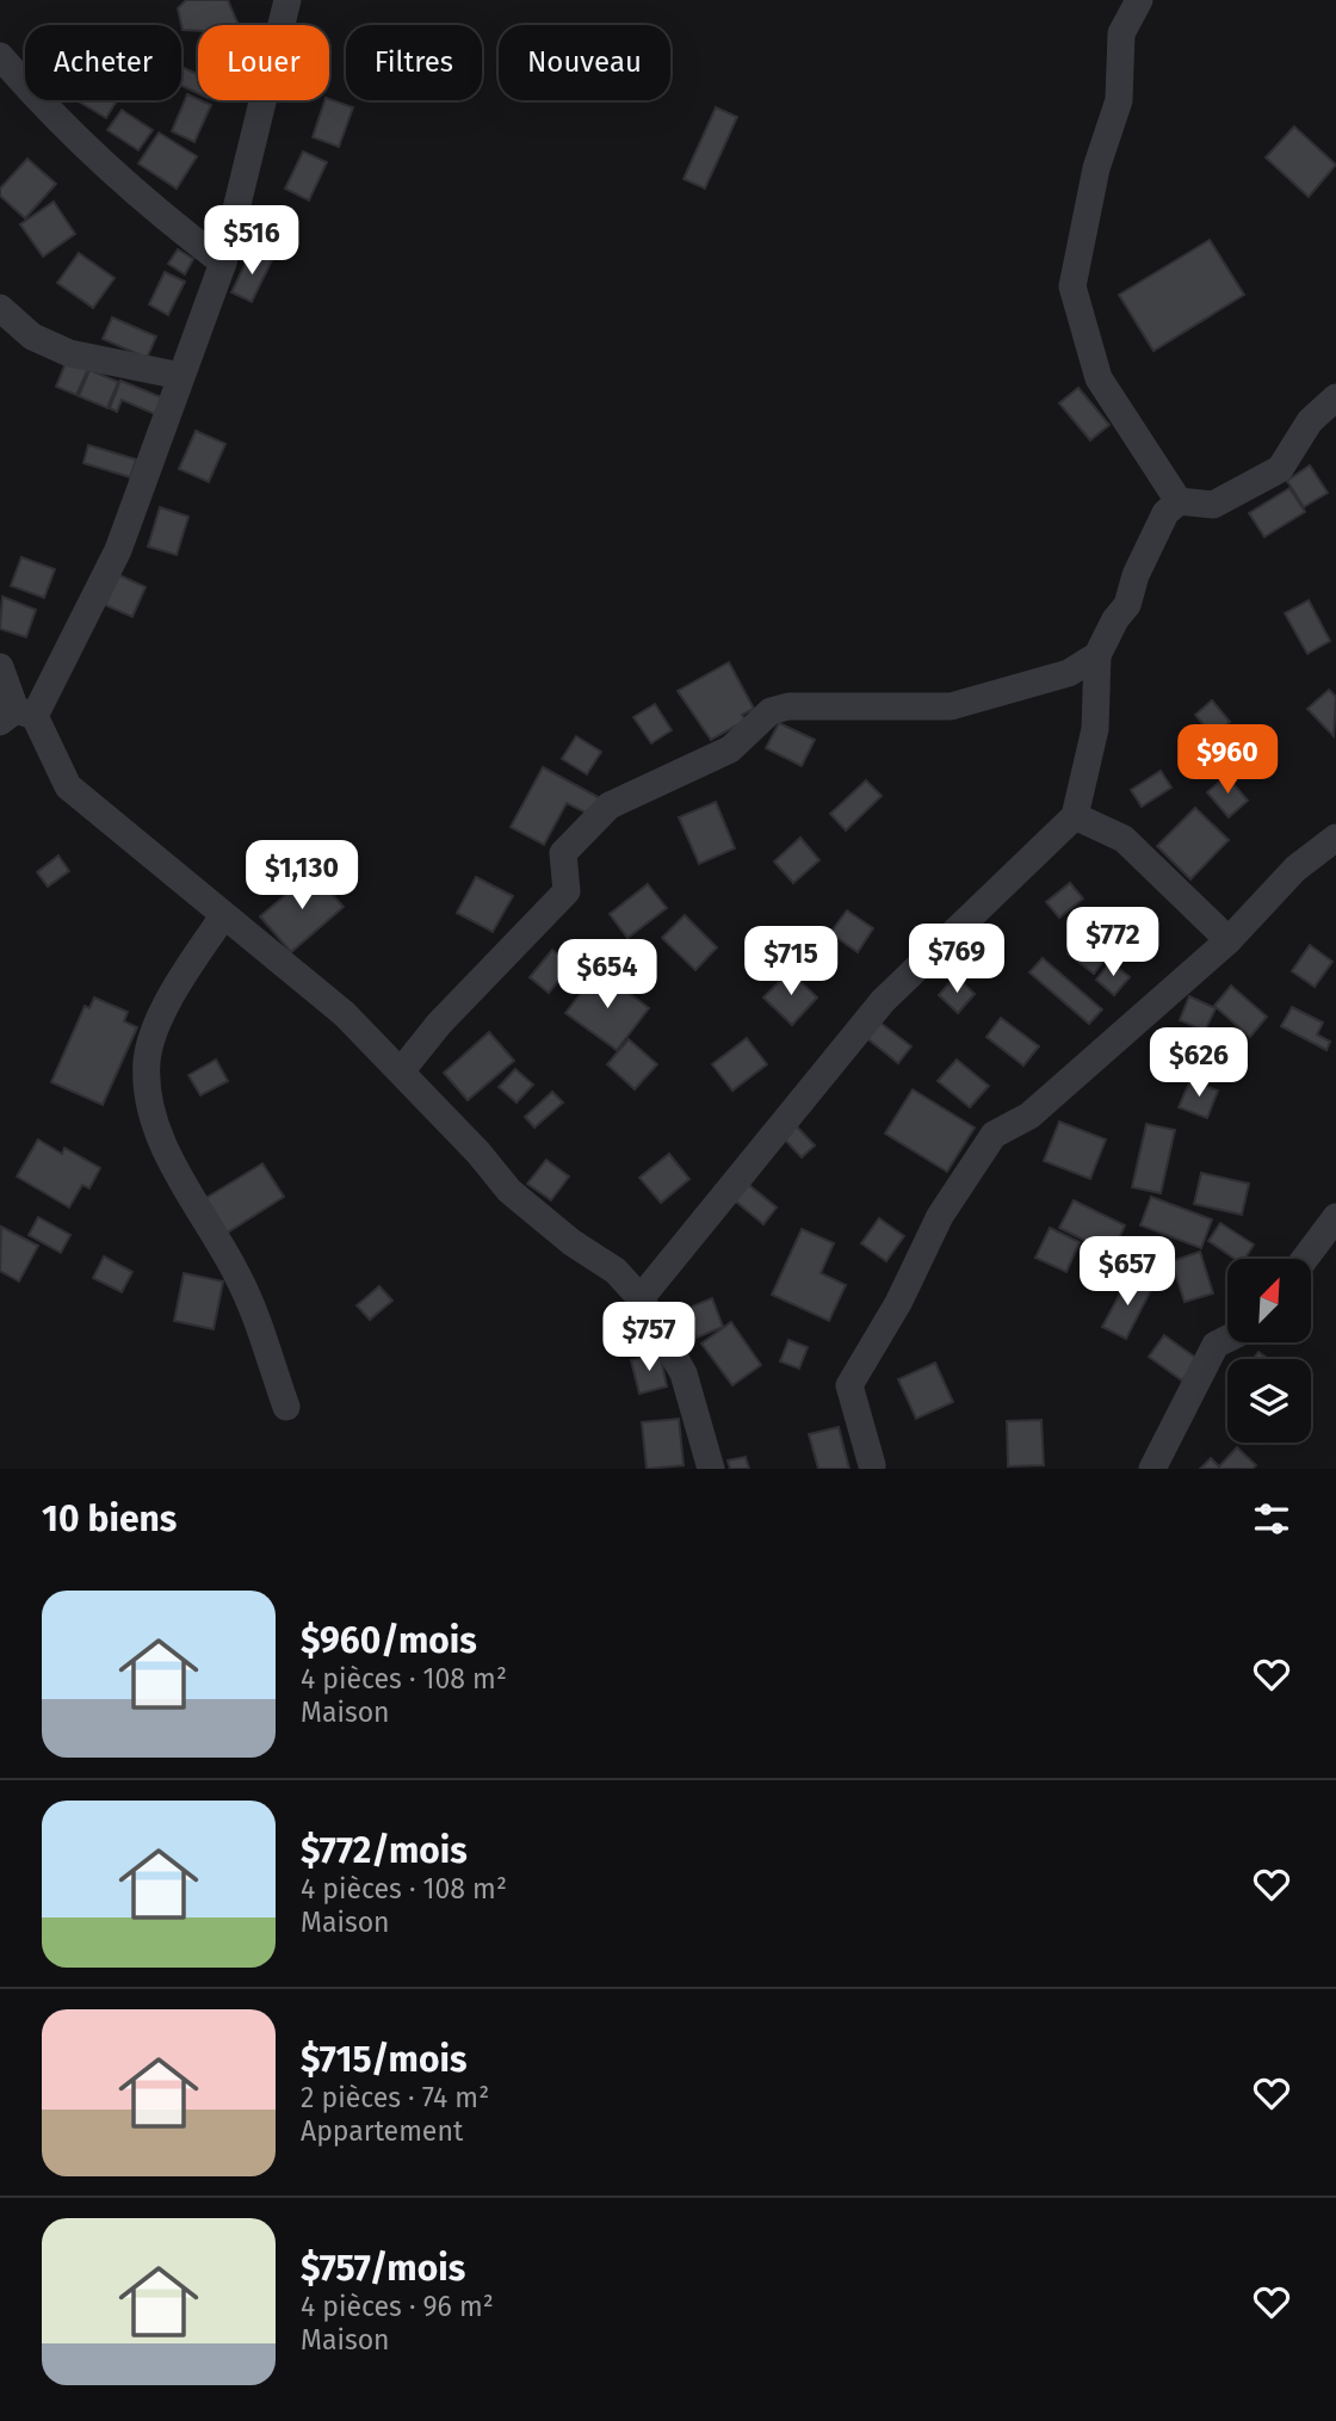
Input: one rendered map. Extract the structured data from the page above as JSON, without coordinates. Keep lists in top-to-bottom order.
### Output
{
  "north": "top right",
  "page": {
    "chip": [
      "Acheter",
      "Louer",
      "Filtres",
      "Nouveau"
    ],
    "price": [
      "$516",
      "$960",
      "$1,130",
      "$772",
      "$769",
      "$715",
      "$654",
      "$626",
      "$657",
      "$757"
    ],
    "heading": "10 biens",
    "list": [
      {
        "name": "$960/mois",
        "note": "4 pièces · 108 m² · Maison"
      },
      {
        "name": "$772/mois",
        "note": "4 pièces · 108 m² · Maison"
      },
      {
        "name": "$715/mois",
        "note": "2 pièces · 74 m² · Appartement"
      },
      {
        "name": "$757/mois",
        "note": "4 pièces · 96 m² · Maison"
      }
    ]
  }
}
